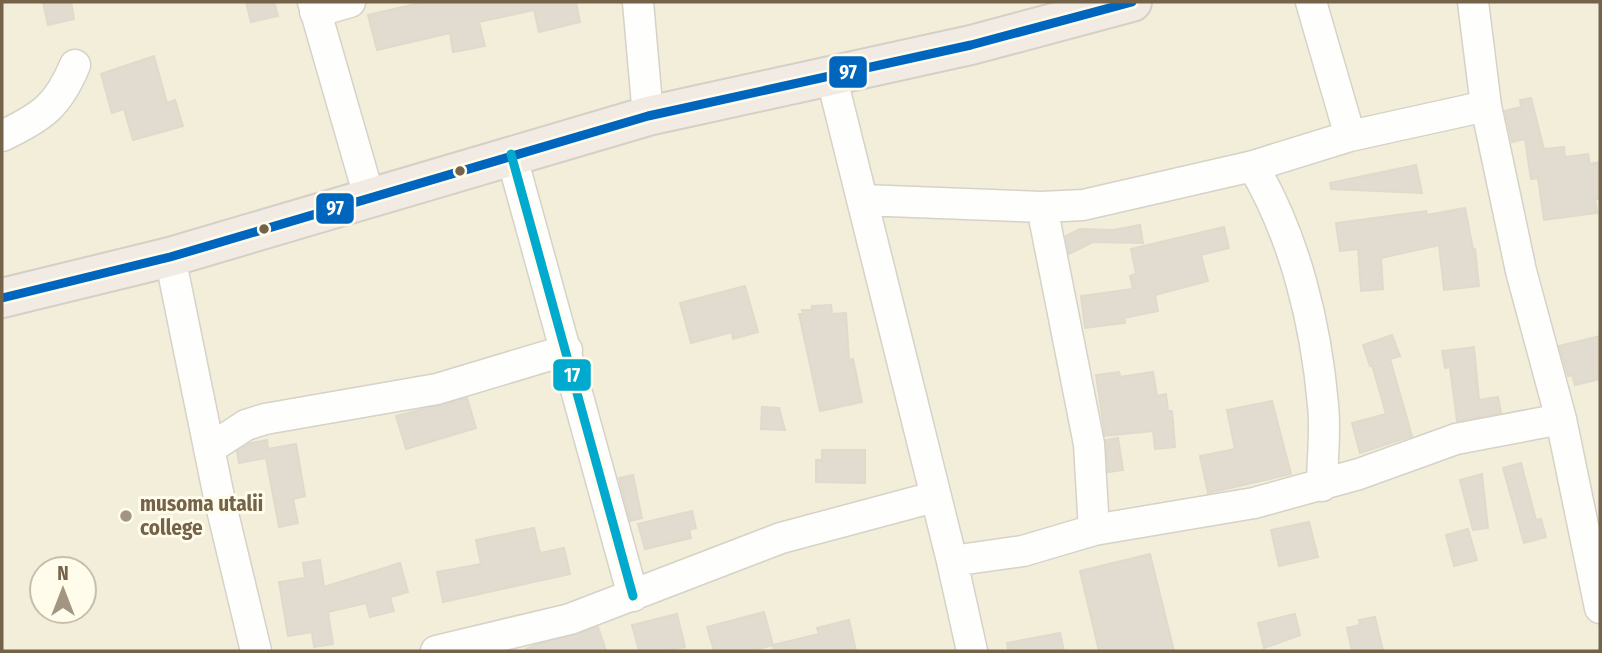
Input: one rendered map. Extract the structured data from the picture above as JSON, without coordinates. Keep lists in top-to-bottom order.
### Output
{
  "places": ["musoma utalii college"],
  "lines": ["transit line 97", "transit line 17"],
  "north": "top"
}
